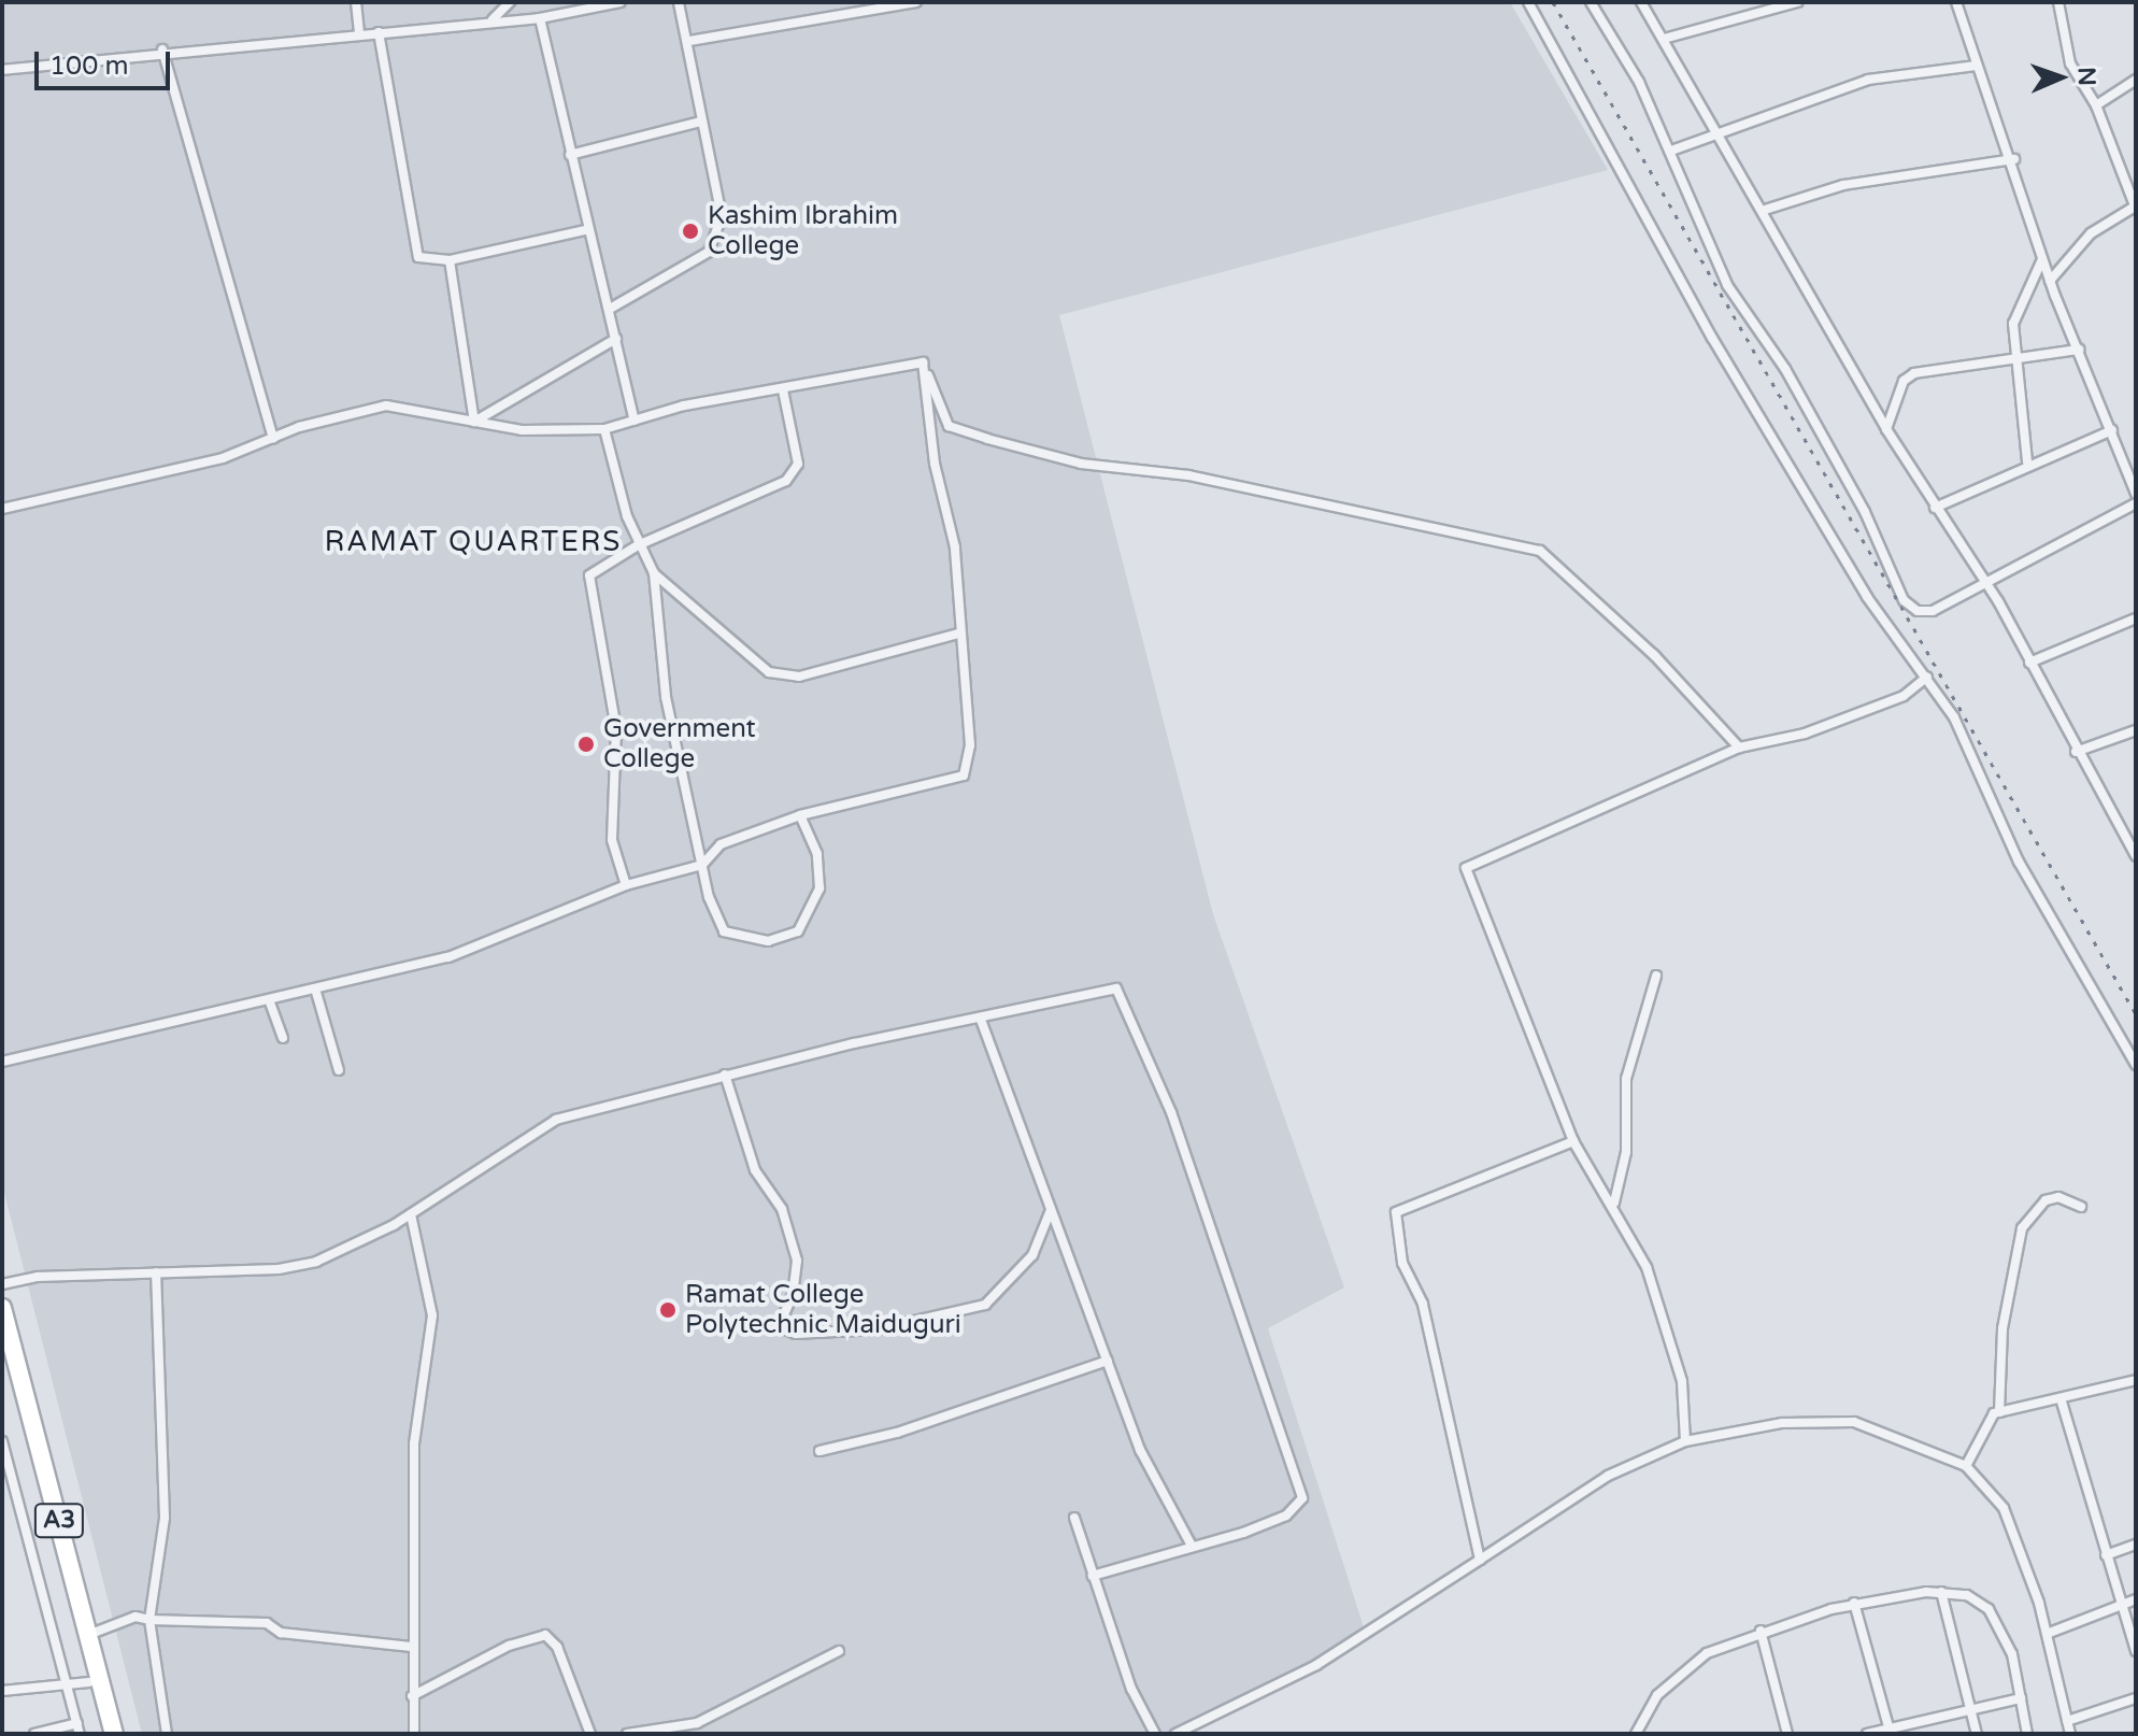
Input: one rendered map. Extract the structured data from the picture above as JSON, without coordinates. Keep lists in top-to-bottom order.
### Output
{
  "streets": {
    "highway": ["A3"]
  },
  "districts": ["RAMAT QUARTERS"],
  "places": ["Kashim Ibrahim College", "Government College", "Ramat College Polytechnic Maiduguri"],
  "scale_bar": "100 m",
  "north": "right"
}
